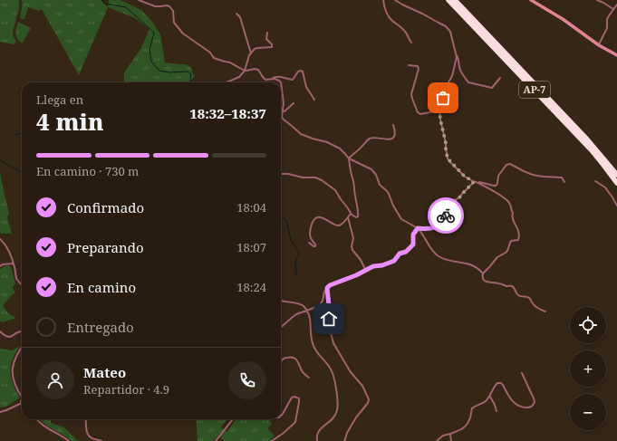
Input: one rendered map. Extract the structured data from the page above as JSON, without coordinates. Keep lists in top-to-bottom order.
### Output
{
  "streets": {
    "highway": ["AP-7"]
  },
  "page": {
    "heading": ["4 min", "Llega en", "18:32–18:37"],
    "panel": ["Mateo", "Repartidor · 4.9"],
    "bar": "En camino · 730 m",
    "list": [
      ["Confirmado", "18:04"],
      ["Preparando", "18:07"],
      ["En camino", "18:24"],
      "Entregado"
    ],
    "map_buttons": ["+", "−"]
  }
}
